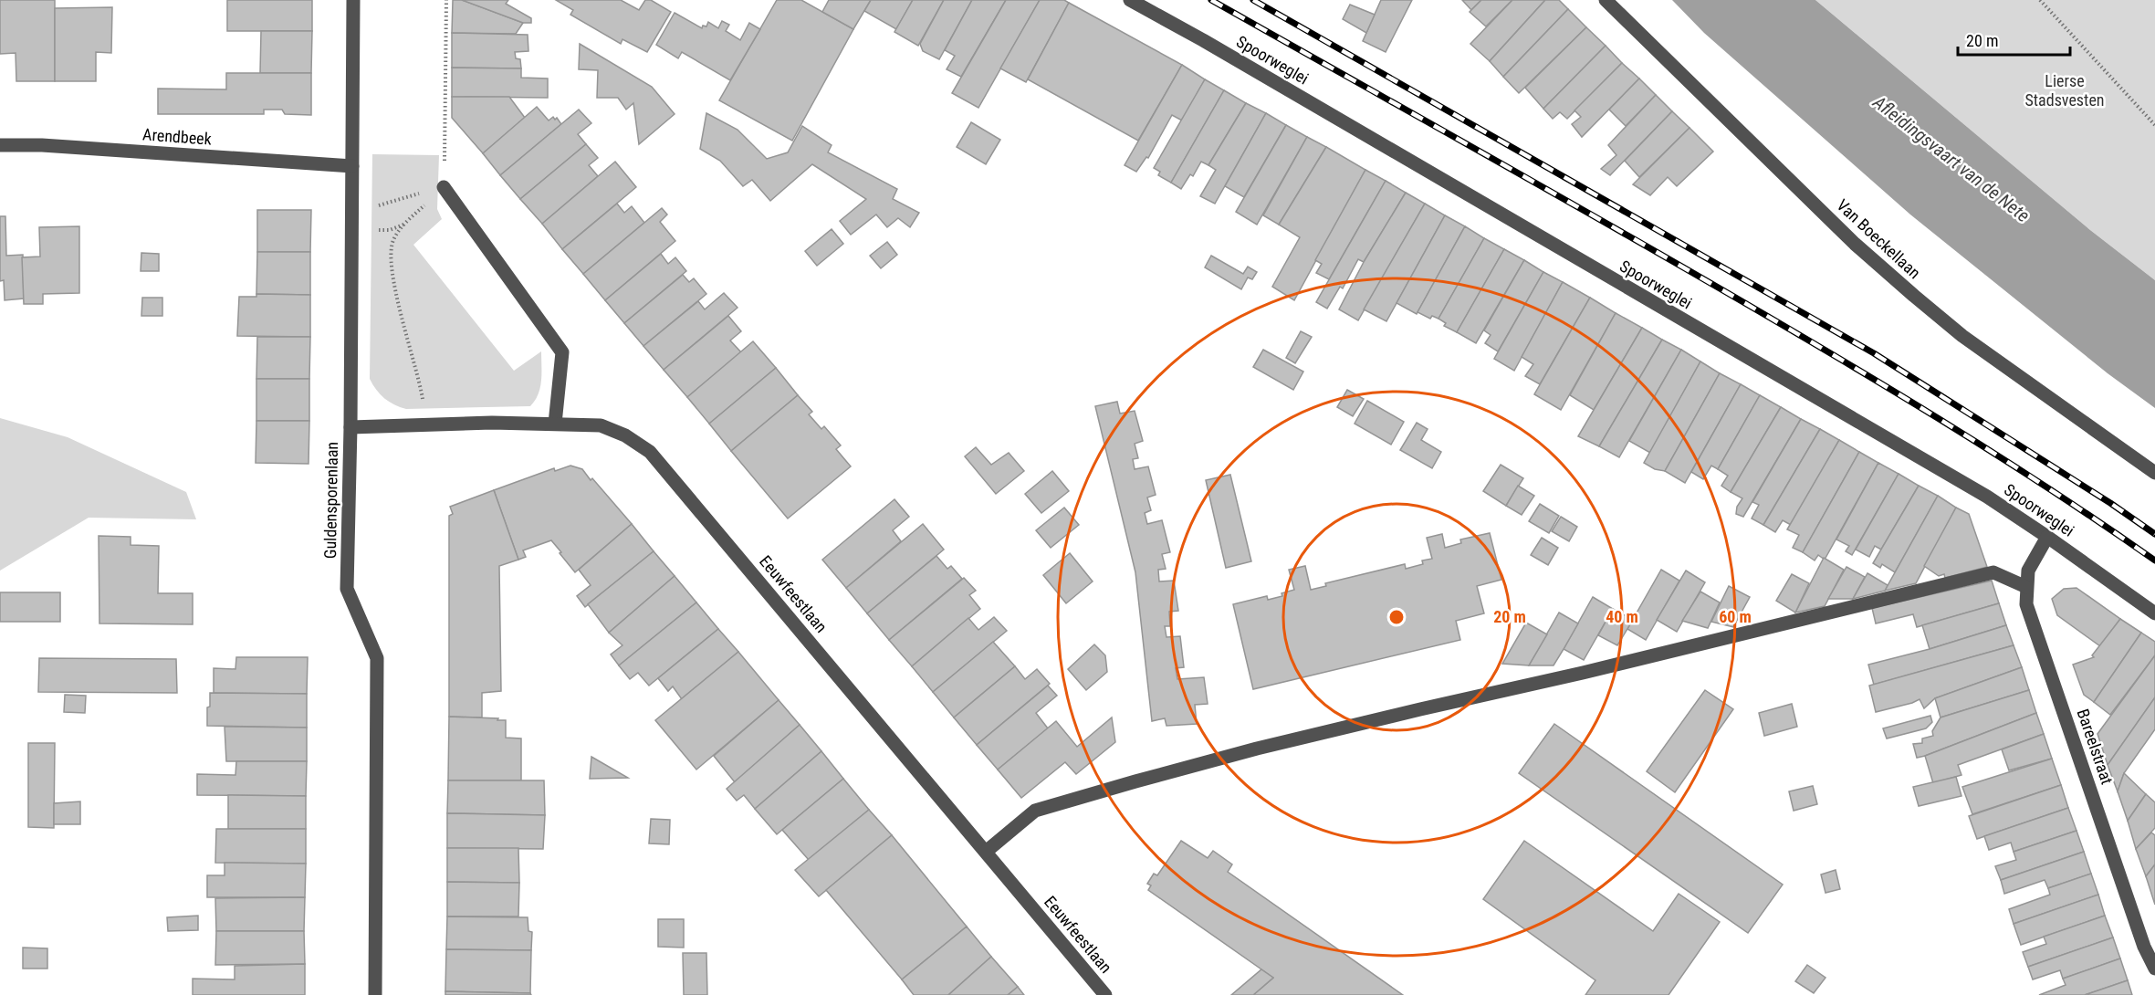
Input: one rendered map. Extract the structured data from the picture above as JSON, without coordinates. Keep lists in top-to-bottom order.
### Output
{
  "streets": {
    "street": [
      "Spoorweglei",
      "Arendbeek",
      "Van Boeckellaan",
      "Guldensporenlaan",
      "Eeuwfeestlaan",
      "Bareelstraat"
    ]
  },
  "crossings": [
    ["Spoorweglei", "Bareelstraat"],
    ["Arendbeek", "Guldensporenlaan"],
    ["Guldensporenlaan", "Eeuwfeestlaan"]
  ],
  "water": ["Afleidingsvaart van de Nete"],
  "parks": ["Lierse Stadsvesten"],
  "scale_bar": "20 m",
  "rings": ["20 m", "40 m", "60 m"]
}
